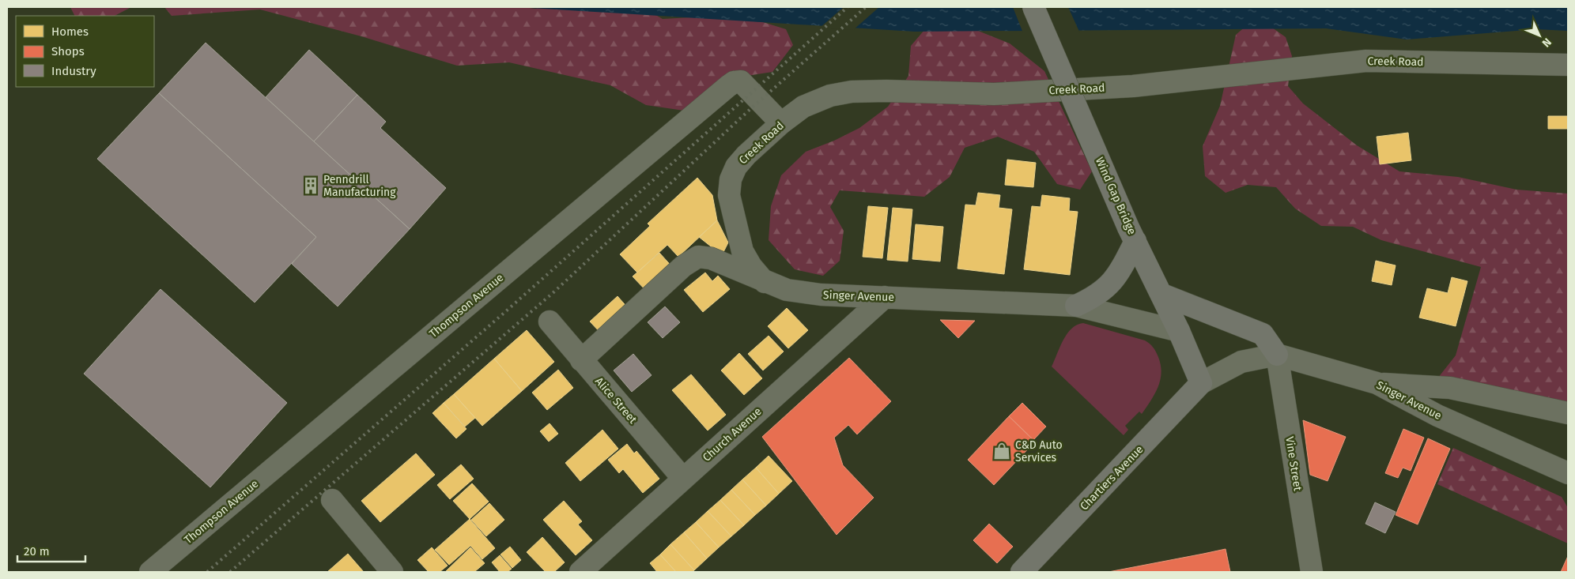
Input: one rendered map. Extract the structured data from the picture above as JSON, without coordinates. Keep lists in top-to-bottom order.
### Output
{
  "streets": {
    "main road": ["Wind Gap Bridge", "Chartiers Avenue"],
    "street": [
      "Creek Road",
      "Singer Avenue",
      "Thompson Avenue",
      "Alice Street",
      "Church Avenue",
      "Vine Street"
    ]
  },
  "crossings": [
    ["Creek Road", "Singer Avenue"],
    ["Creek Road", "Thompson Avenue"],
    ["Wind Gap Bridge", "Singer Avenue"],
    ["Wind Gap Bridge", "Chartiers Avenue"],
    ["Singer Avenue", "Alice Street"],
    ["Singer Avenue", "Church Avenue"],
    ["Singer Avenue", "Vine Street"],
    ["Singer Avenue", "Chartiers Avenue"],
    ["Alice Street", "Church Avenue"]
  ],
  "places": {
    "building": ["Penndrill Manufacturing"],
    "shop": ["C&D Auto Services"]
  },
  "legend": ["Homes", "Shops", "Industry"],
  "scale_bar": "20 m",
  "north": "bottom right"
}
